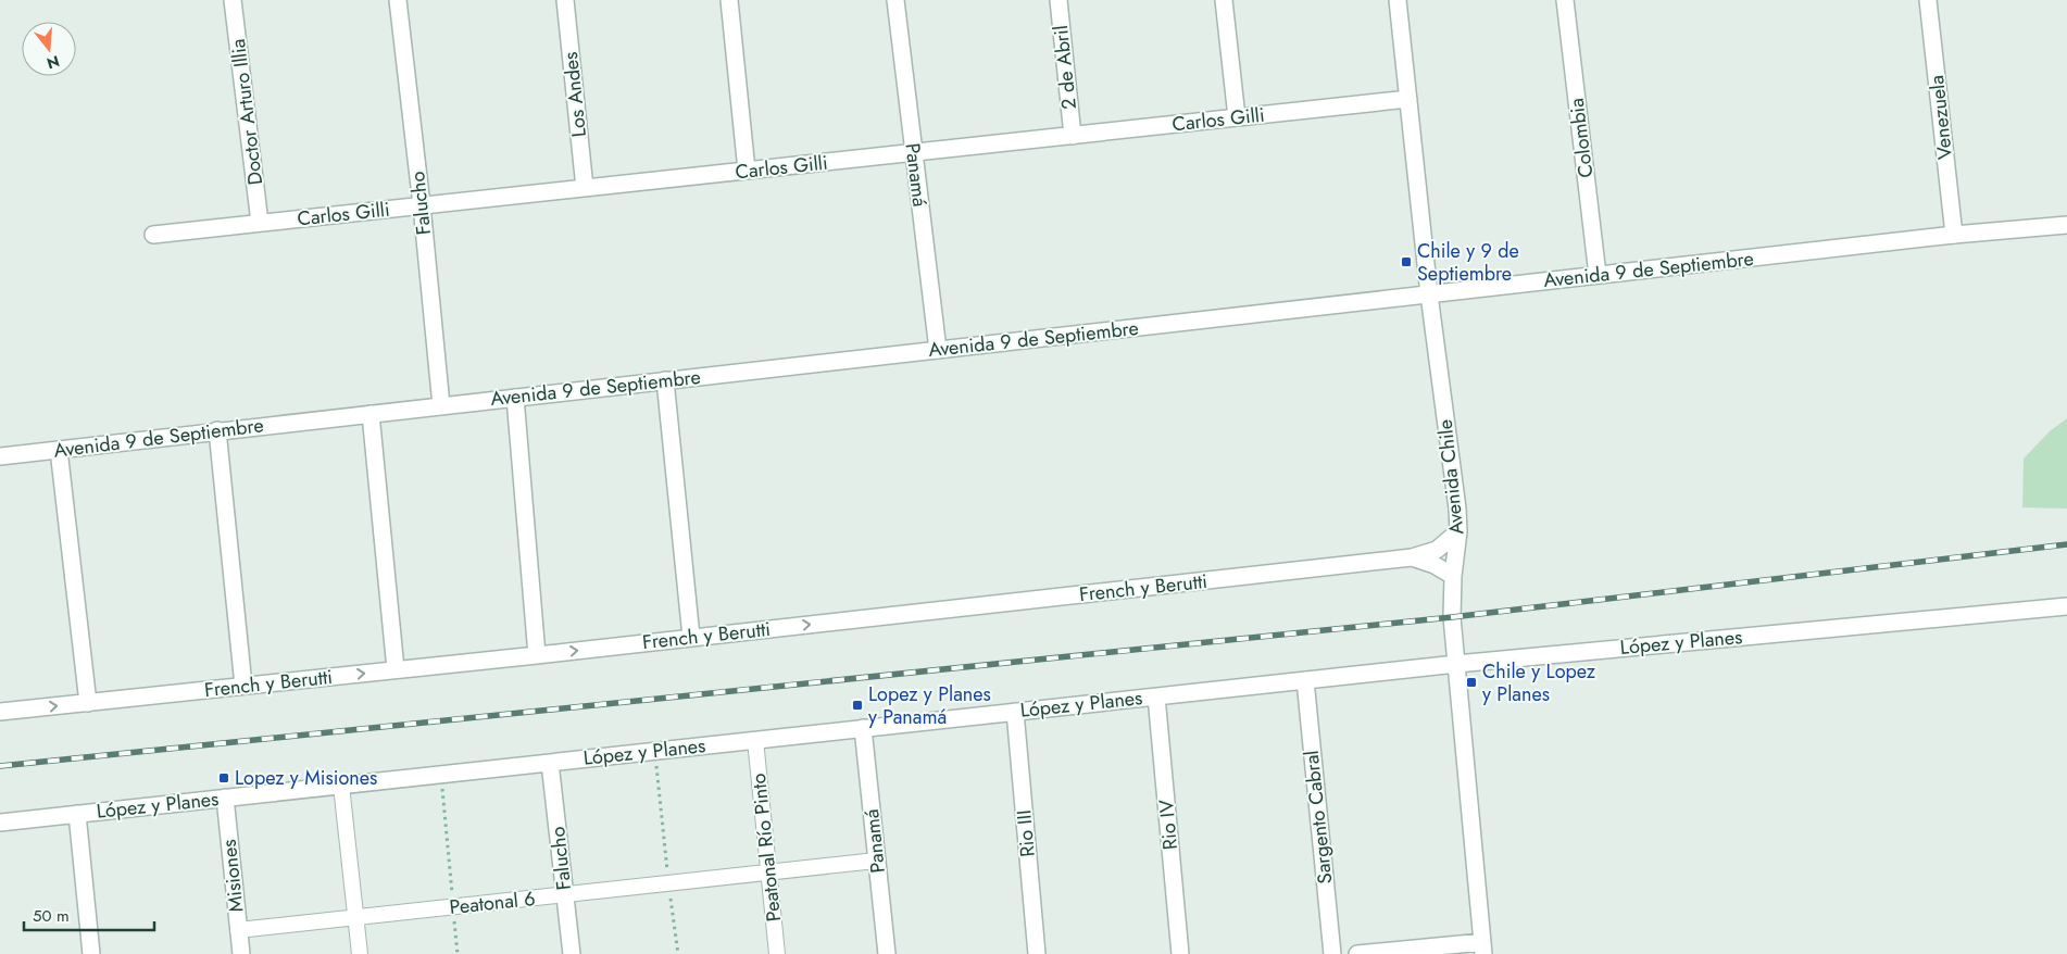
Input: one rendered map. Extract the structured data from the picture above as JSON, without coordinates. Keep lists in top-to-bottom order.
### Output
{
  "streets": {
    "street": [
      "2 de Abril",
      "Los Andes",
      "Doctor Arturo Illia",
      "Venezuela",
      "Carlos Gilli",
      "Colombia",
      "Panamá",
      "Falucho",
      "Avenida 9 de Septiembre",
      "Avenida Chile",
      "French y Berutti",
      "López y Planes",
      "Sargento Cabral",
      "Rio IV",
      "Rio III",
      "Peatonal Río Pinto",
      "Misiones",
      "Peatonal 6"
    ]
  },
  "crossings": [
    ["2 de Abril", "Carlos Gilli"],
    ["Los Andes", "Carlos Gilli"],
    ["Doctor Arturo Illia", "Carlos Gilli"],
    ["Venezuela", "Avenida 9 de Septiembre"],
    ["Carlos Gilli", "Panamá"],
    ["Carlos Gilli", "Falucho"],
    ["Carlos Gilli", "Avenida Chile"],
    ["Colombia", "Avenida 9 de Septiembre"],
    ["Panamá", "Avenida 9 de Septiembre"],
    ["Panamá", "López y Planes"],
    ["Panamá", "Peatonal 6"],
    ["Falucho", "Avenida 9 de Septiembre"],
    ["Falucho", "López y Planes"],
    ["Falucho", "Peatonal 6"],
    ["Avenida 9 de Septiembre", "Avenida Chile"],
    ["Avenida Chile", "French y Berutti"],
    ["Avenida Chile", "López y Planes"],
    ["López y Planes", "Sargento Cabral"],
    ["López y Planes", "Rio IV"],
    ["López y Planes", "Rio III"],
    ["López y Planes", "Peatonal Río Pinto"],
    ["López y Planes", "Misiones"],
    ["Peatonal Río Pinto", "Peatonal 6"],
    ["Misiones", "Peatonal 6"]
  ],
  "one_way": ["French y Berutti"],
  "places": {
    "transit": [
      "Chile y 9 de Septiembre",
      "Chile y Lopez y Planes",
      "Lopez y Planes y Panamá",
      "Lopez y Misiones"
    ]
  },
  "scale_bar": "50 m",
  "north": "bottom"
}
